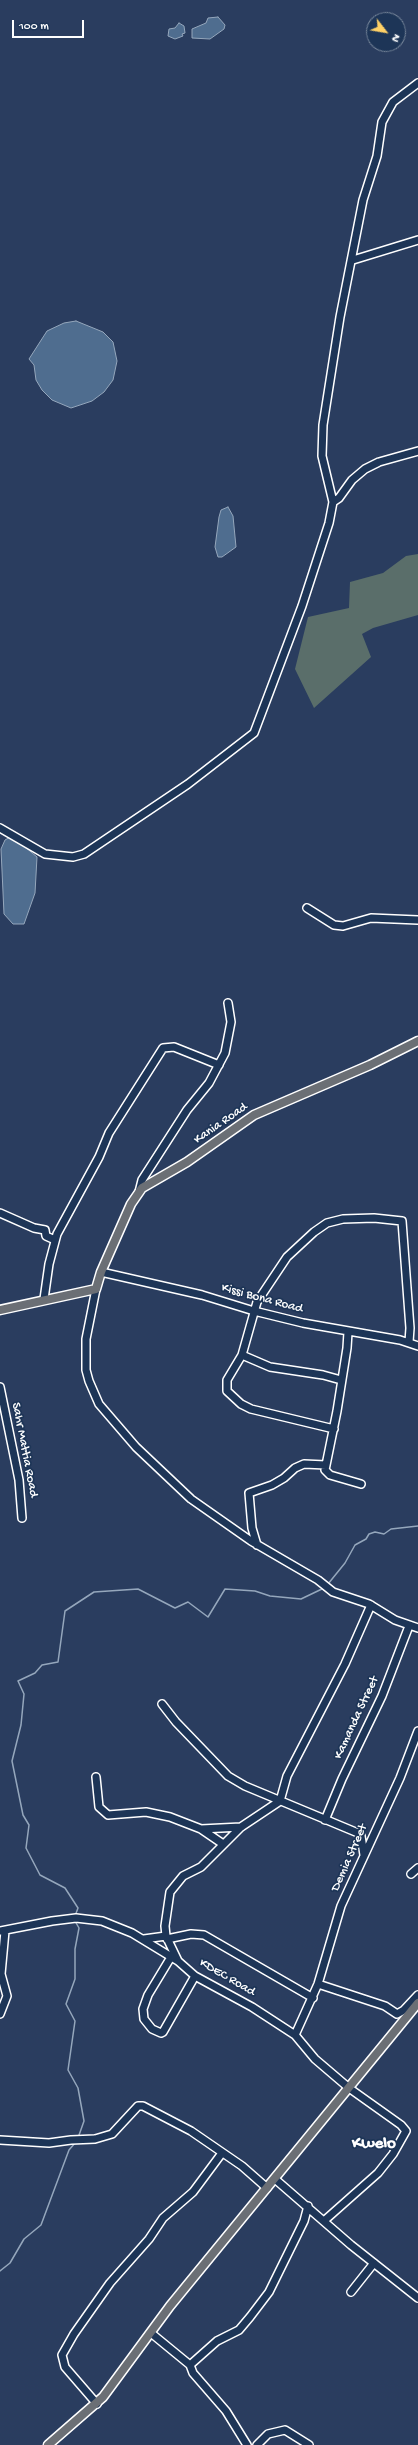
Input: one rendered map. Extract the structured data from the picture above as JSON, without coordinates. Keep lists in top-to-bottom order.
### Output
{
  "streets": {
    "main road": ["Kania Road"],
    "street": [
      "Kissi Bona Road",
      "Sahr Mattia Road",
      "Kamanda Street",
      "Demia Street",
      "KDEC Road"
    ]
  },
  "crossings": [
    ["Kania Road", "Kissi Bona Road"],
    ["Demia Street", "KDEC Road"]
  ],
  "districts": ["Kwelo"],
  "scale_bar": "100 m",
  "north": "bottom right"
}
